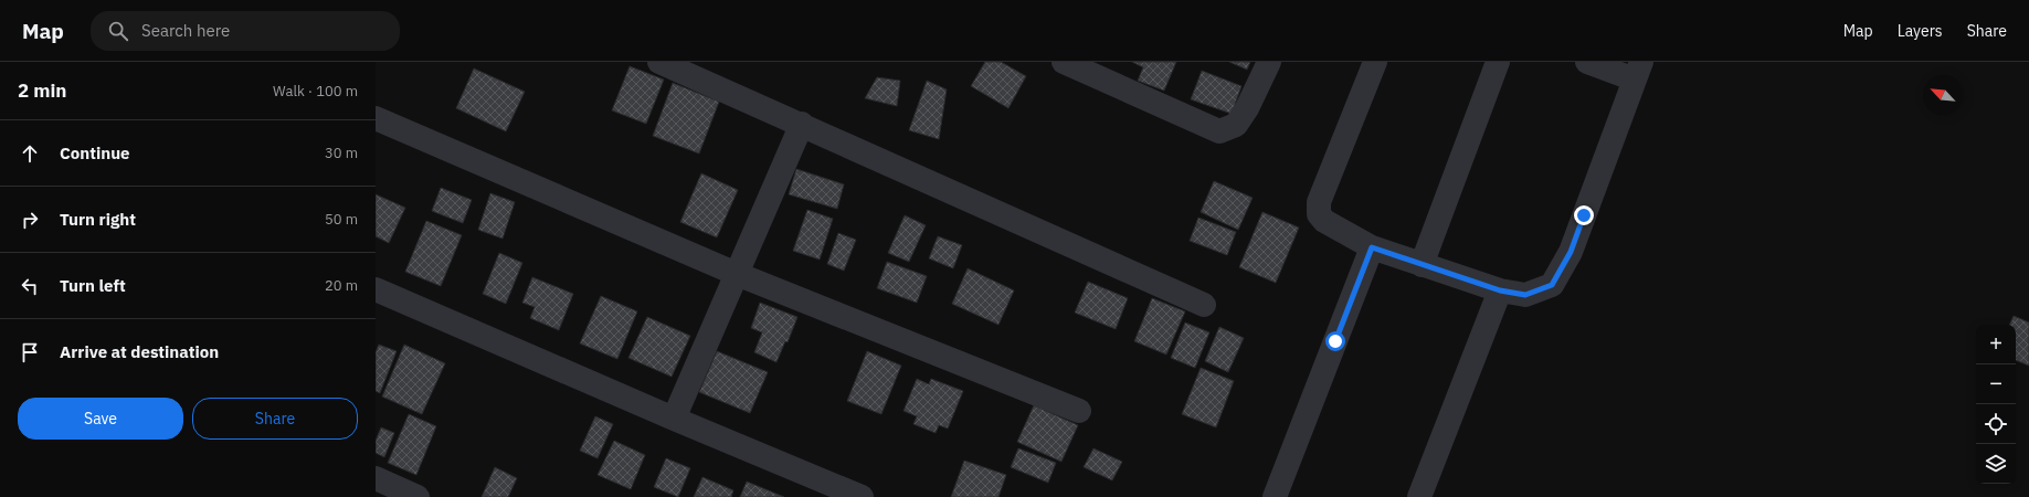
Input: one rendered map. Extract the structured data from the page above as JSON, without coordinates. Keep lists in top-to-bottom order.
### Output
{
  "north": "top left",
  "page": {
    "header": "Map",
    "search": "Search here",
    "nav": ["Map", "Layers", "Share"],
    "heading": ["2 min", "Walk · 100 m"],
    "list": [
      ["Continue", "30 m"],
      ["Turn right", "50 m"],
      ["Turn left", "20 m"],
      "Arrive at destination"
    ],
    "map_buttons": ["+", "−"],
    "buttons": ["Save", "Share"]
  }
}
